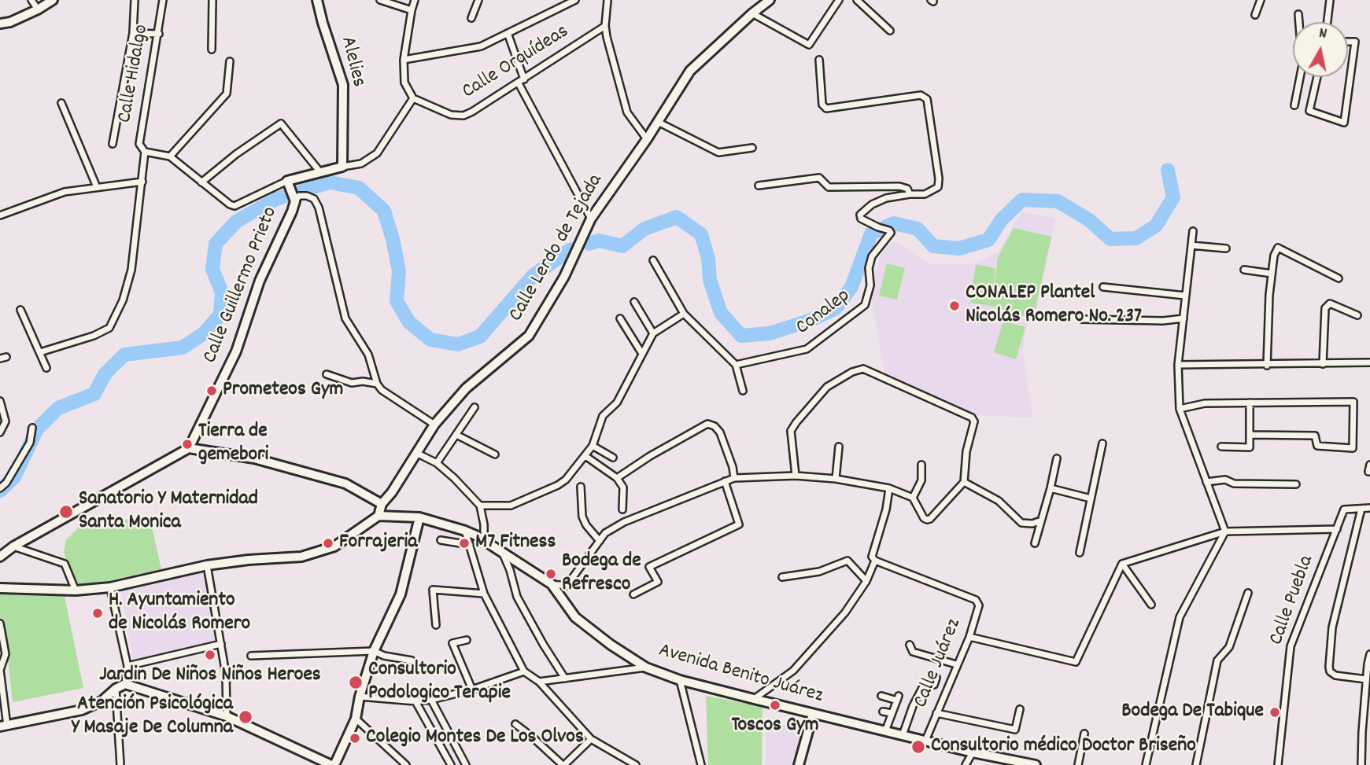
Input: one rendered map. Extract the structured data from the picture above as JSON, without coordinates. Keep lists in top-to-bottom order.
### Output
{
  "streets": {
    "main road": [
      "Alelies",
      "Calle Lerdo de Tejada",
      "Calle Guillermo Prieto",
      "Avenida Benito Juárez"
    ],
    "street": [
      "Calle Orquídeas",
      "Calle Hidalgo",
      "Conalep",
      "Calle Puebla",
      "Calle Juárez"
    ]
  },
  "crossings": [
    ["Calle Lerdo de Tejada", "Avenida Benito Juárez"],
    ["Calle Juárez", "Avenida Benito Juárez"]
  ],
  "places": [
    "CONALEP Plantel Nicolás Romero No. 237",
    "Prometeos Gym",
    "Tierra de gemebori",
    "Sanatorio Y Maternidad Santa Monica",
    "Forrajeria",
    "M7 Fitness",
    "Bodega de Refresco",
    "H. Ayuntamiento de Nicolás Romero",
    "Jardin De Niños Niños Heroes",
    "Consultorio Podologico Terapie",
    "Toscos Gym",
    "Bodega De Tabique",
    "Atención Psicológica Y Masaje De Columna",
    "Colegio Montes De Los Olvos",
    "Consultorio médico Doctor Briseño"
  ],
  "north": "top"
}
